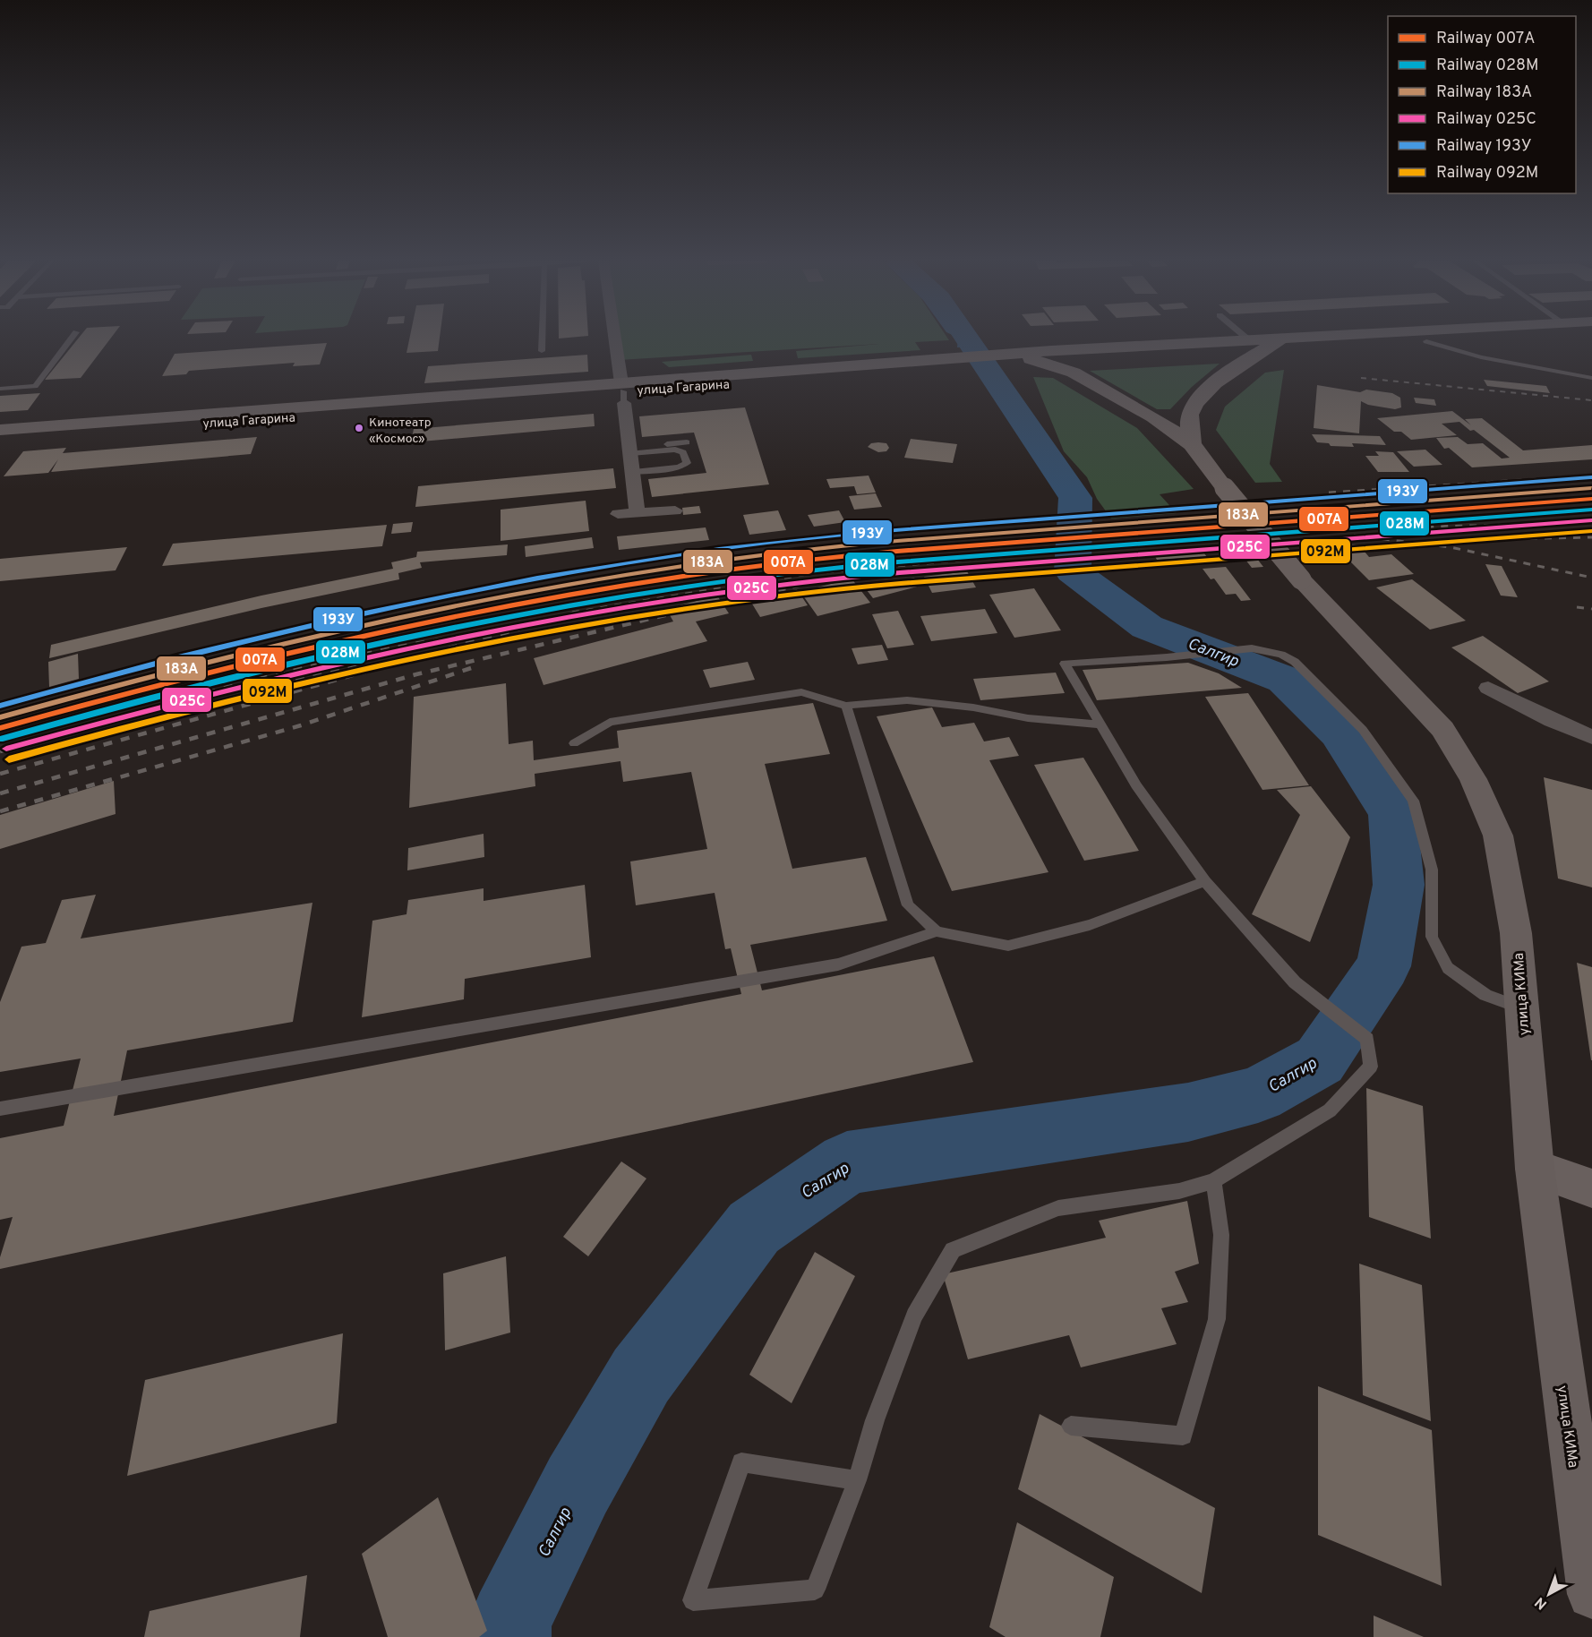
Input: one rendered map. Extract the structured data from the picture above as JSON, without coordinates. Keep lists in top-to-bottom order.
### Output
{
  "streets": {
    "main road": ["улица Гагарина", "улица КИМа"]
  },
  "water": ["Салгир"],
  "places": ["Кинотеатр «Космос»"],
  "lines": [
    "rail line 193У",
    "rail line 183А",
    "rail line 007А",
    "rail line 028М",
    "rail line 025С",
    "rail line 092М"
  ],
  "legend": [
    "Railway 007А",
    "Railway 028М",
    "Railway 183А",
    "Railway 025С",
    "Railway 193У",
    "Railway 092М"
  ],
  "north": "bottom left"
}
